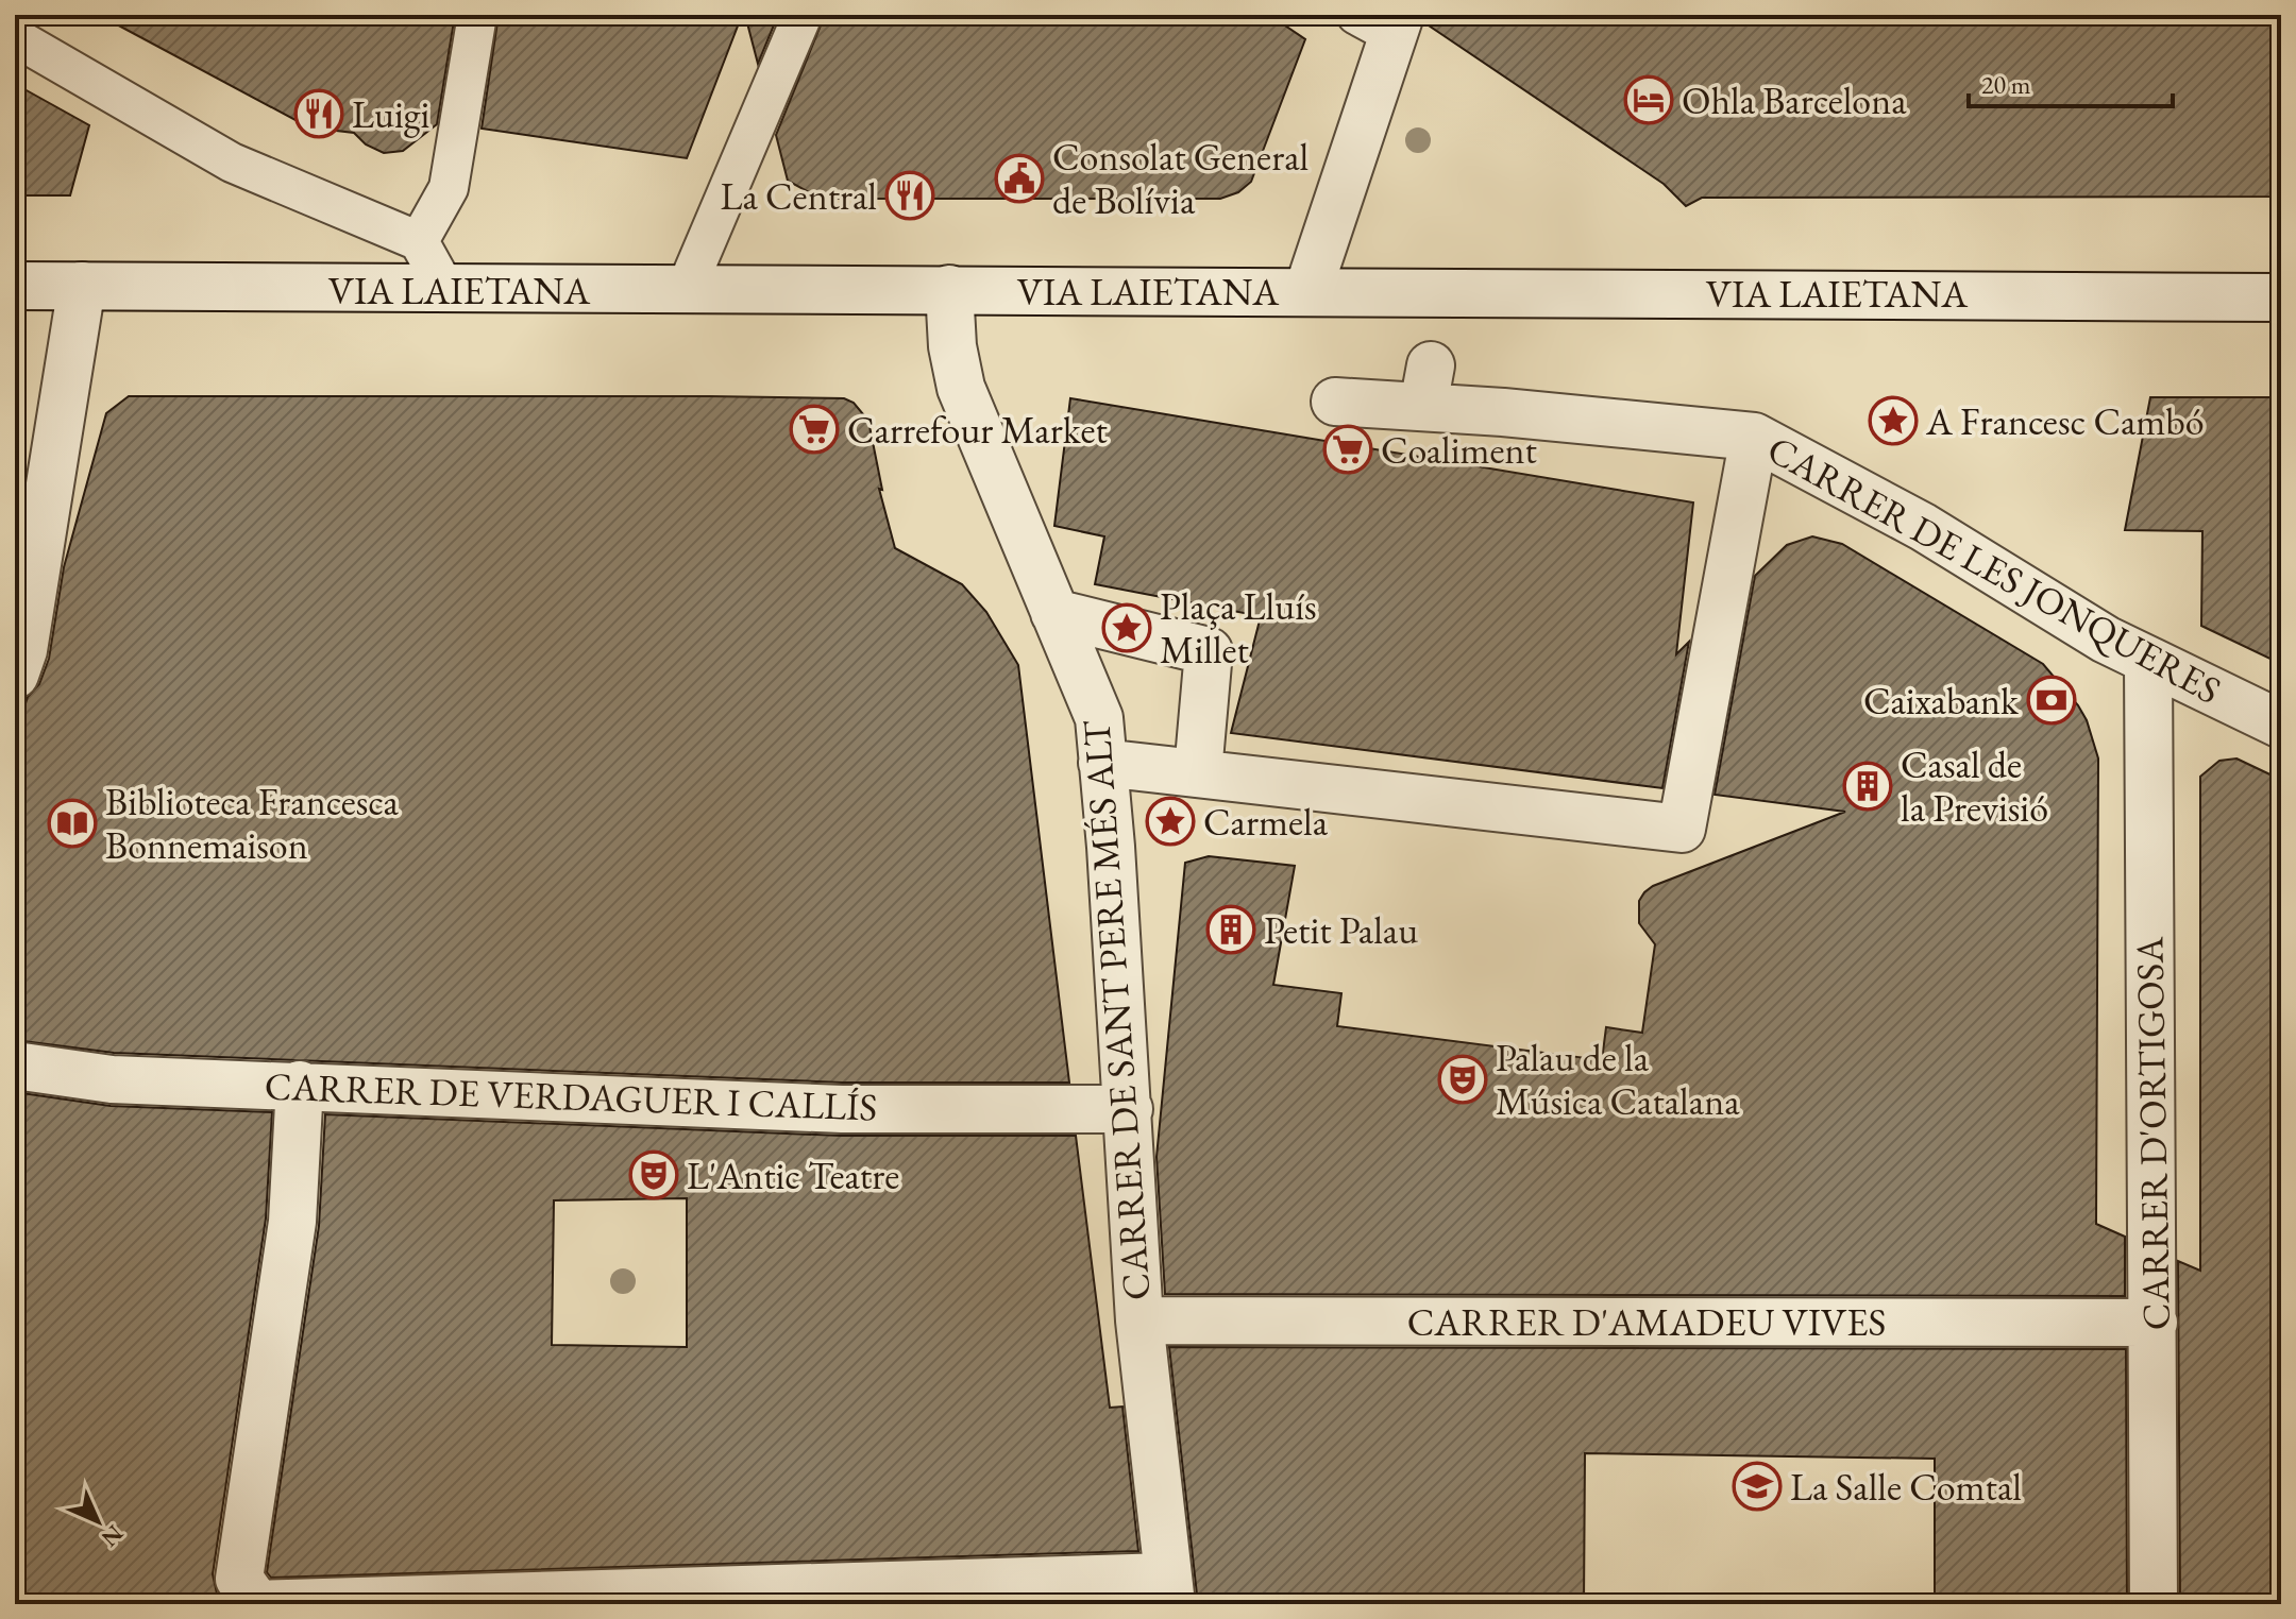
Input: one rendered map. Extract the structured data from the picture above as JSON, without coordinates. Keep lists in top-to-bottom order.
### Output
{
  "streets": {
    "street": [
      "VIA LAIETANA",
      "CARRER DE LES JONQUERES",
      "CARRER DE SANT PERE MÉS ALT",
      "CARRER DE VERDAGUER I CALLÍS",
      "CARRER D'ORTIGOSA",
      "CARRER D'AMADEU VIVES"
    ]
  },
  "crossings": [
    ["VIA LAIETANA", "CARRER DE SANT PERE MÉS ALT"],
    ["CARRER DE LES JONQUERES", "CARRER D'ORTIGOSA"],
    ["CARRER DE SANT PERE MÉS ALT", "CARRER DE VERDAGUER I CALLÍS"],
    ["CARRER DE SANT PERE MÉS ALT", "CARRER D'AMADEU VIVES"],
    ["CARRER D'ORTIGOSA", "CARRER D'AMADEU VIVES"]
  ],
  "places": {
    "hotel": ["Ohla Barcelona"],
    "restaurant": ["Luigi", "La Central"],
    "public building": ["Consolat General de Bolívia"],
    "place": ["A Francesc Cambó", "Plaça Lluís Millet", "Carmela"],
    "supermarket": ["Carrefour Market", "Coaliment"],
    "bank": ["Caixabank"],
    "building": ["Casal de la Previsió", "Petit Palau"],
    "library": ["Biblioteca Francesca Bonnemaison"],
    "theatre": ["Palau de la Música Catalana", "L'Antic Teatre"],
    "school or university": ["La Salle Comtal"]
  },
  "scale_bar": "20 m",
  "north": "bottom right"
}
